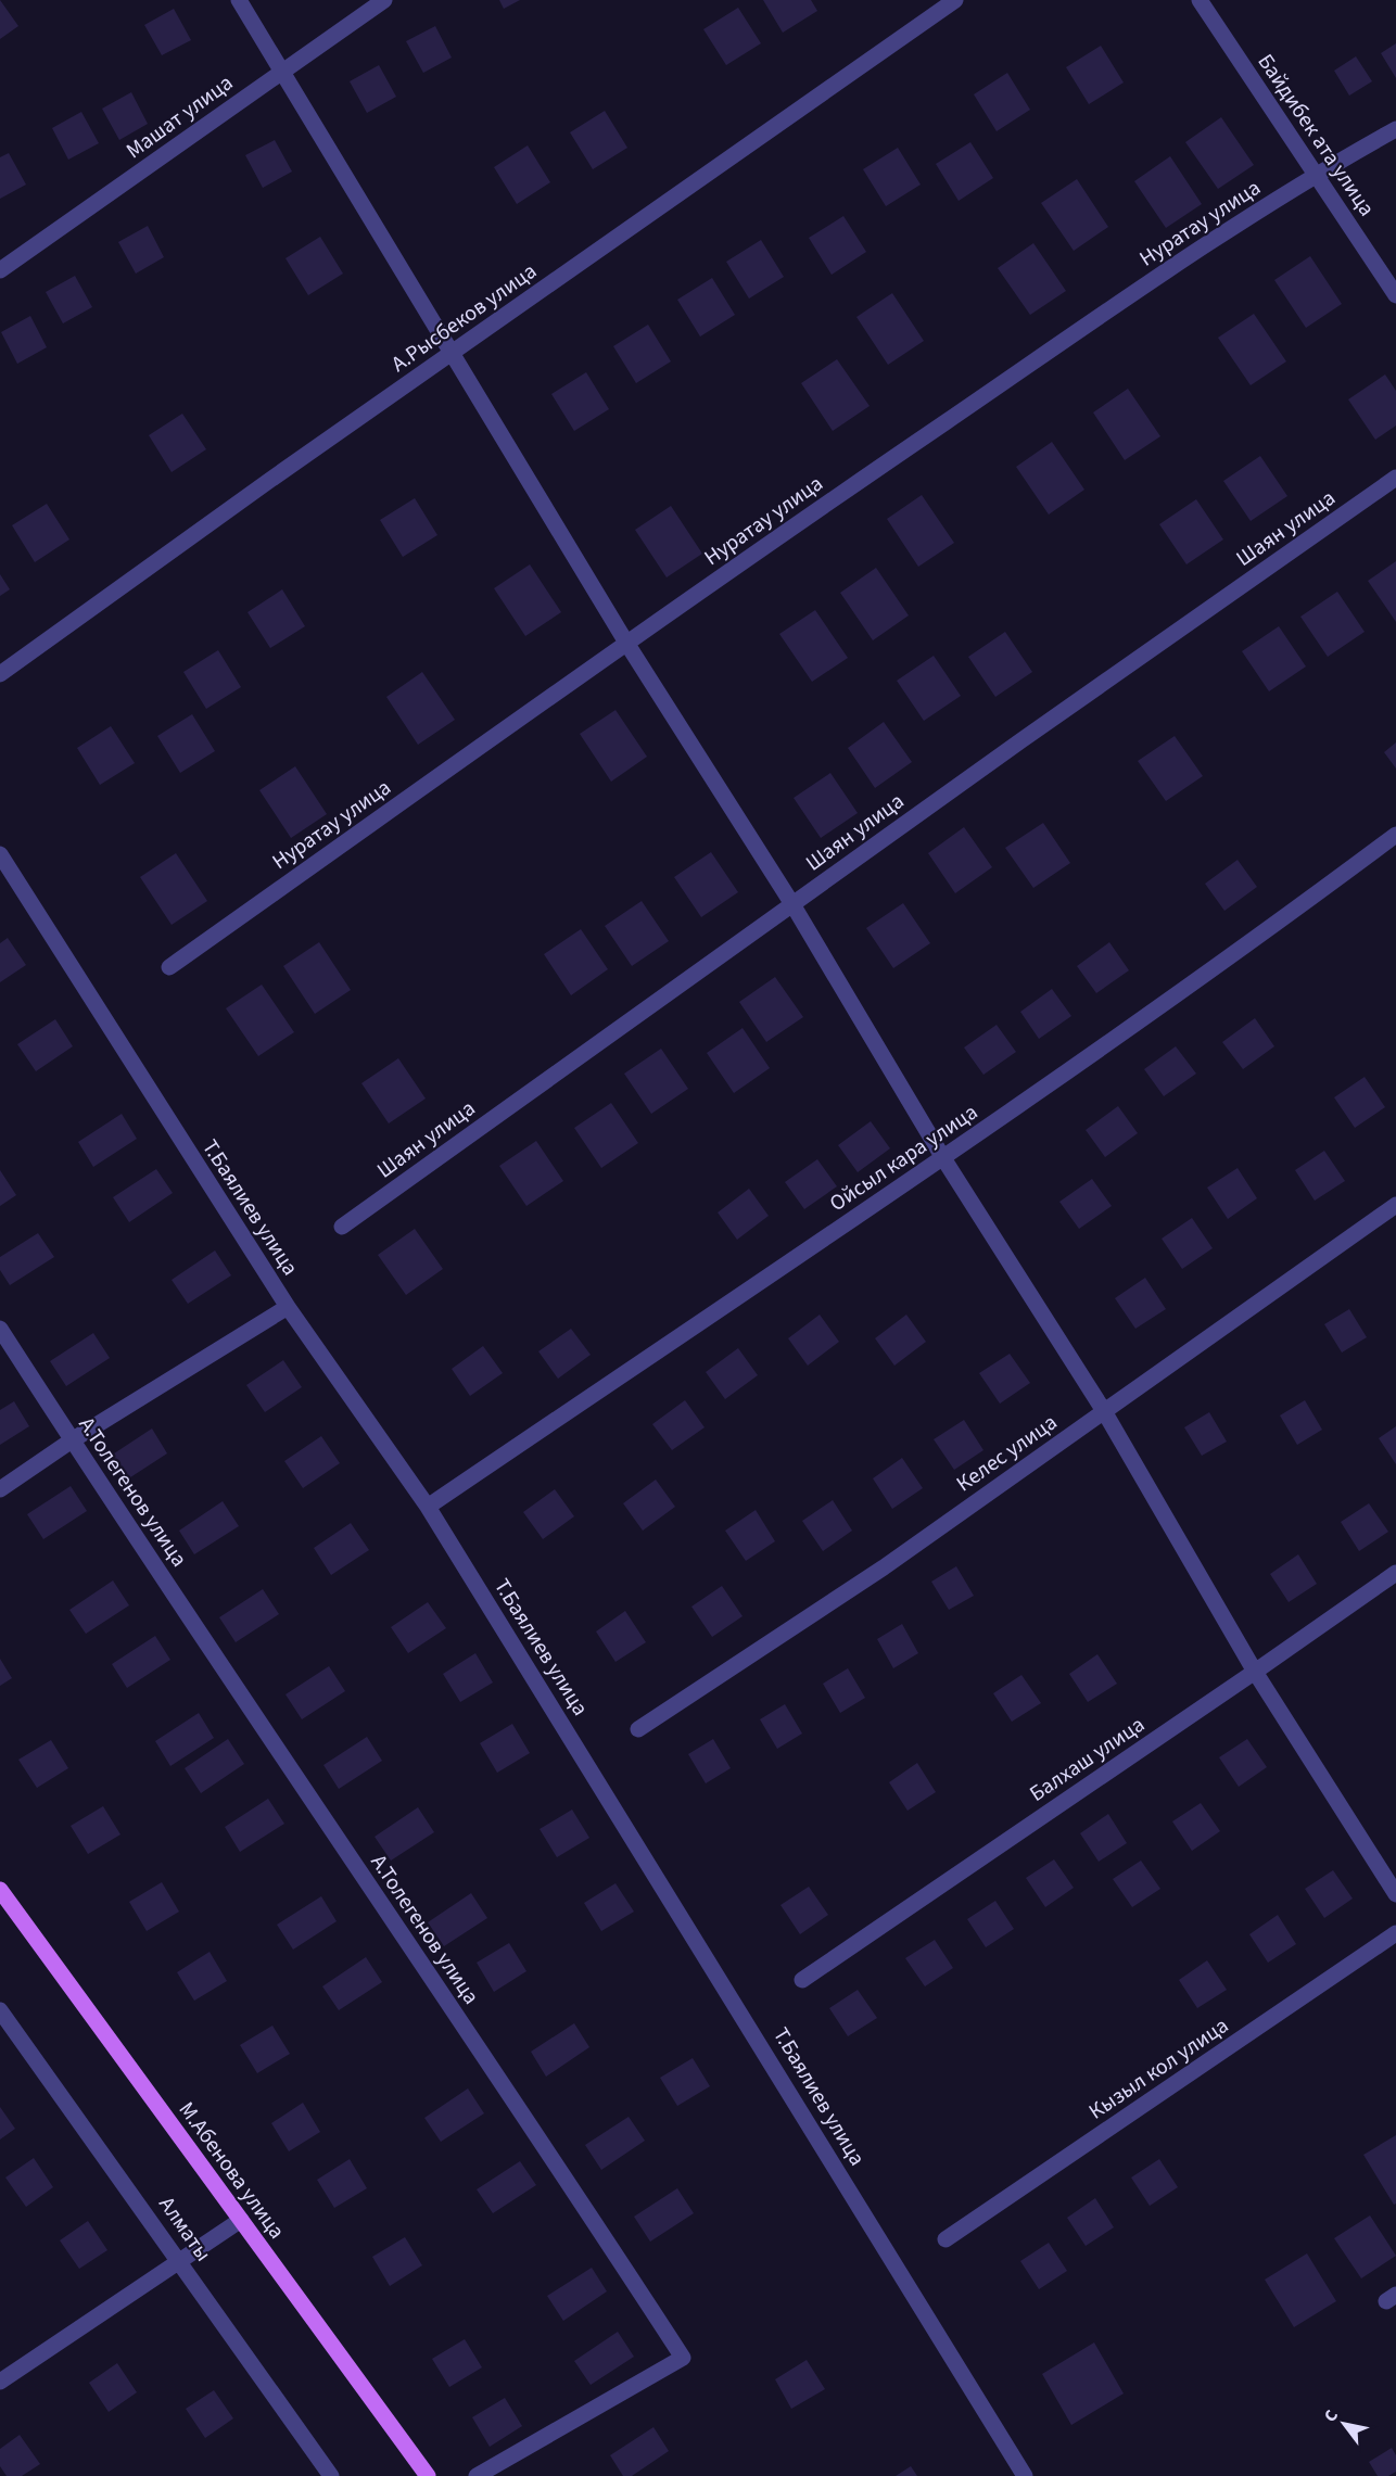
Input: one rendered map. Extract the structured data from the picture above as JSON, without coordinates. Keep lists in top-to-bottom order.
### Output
{
  "streets": {
    "main road": ["М.Абенова улица"],
    "street": [
      "Машат улица",
      "Байдибек ата улица",
      "Нуратау улица",
      "А.Рысбеков улица",
      "Шаян улица",
      "Ойсыл кара улица",
      "Т.Баялиев улица",
      "Келес улица",
      "А.Толегенов улица",
      "Балхаш улица",
      "Кызыл кол улица",
      "Алматы"
    ]
  },
  "crossings": [
    ["Байдибек ата улица", "Нуратау улица"],
    ["Ойсыл кара улица", "Т.Баялиев улица"]
  ],
  "north": "top left"
}
